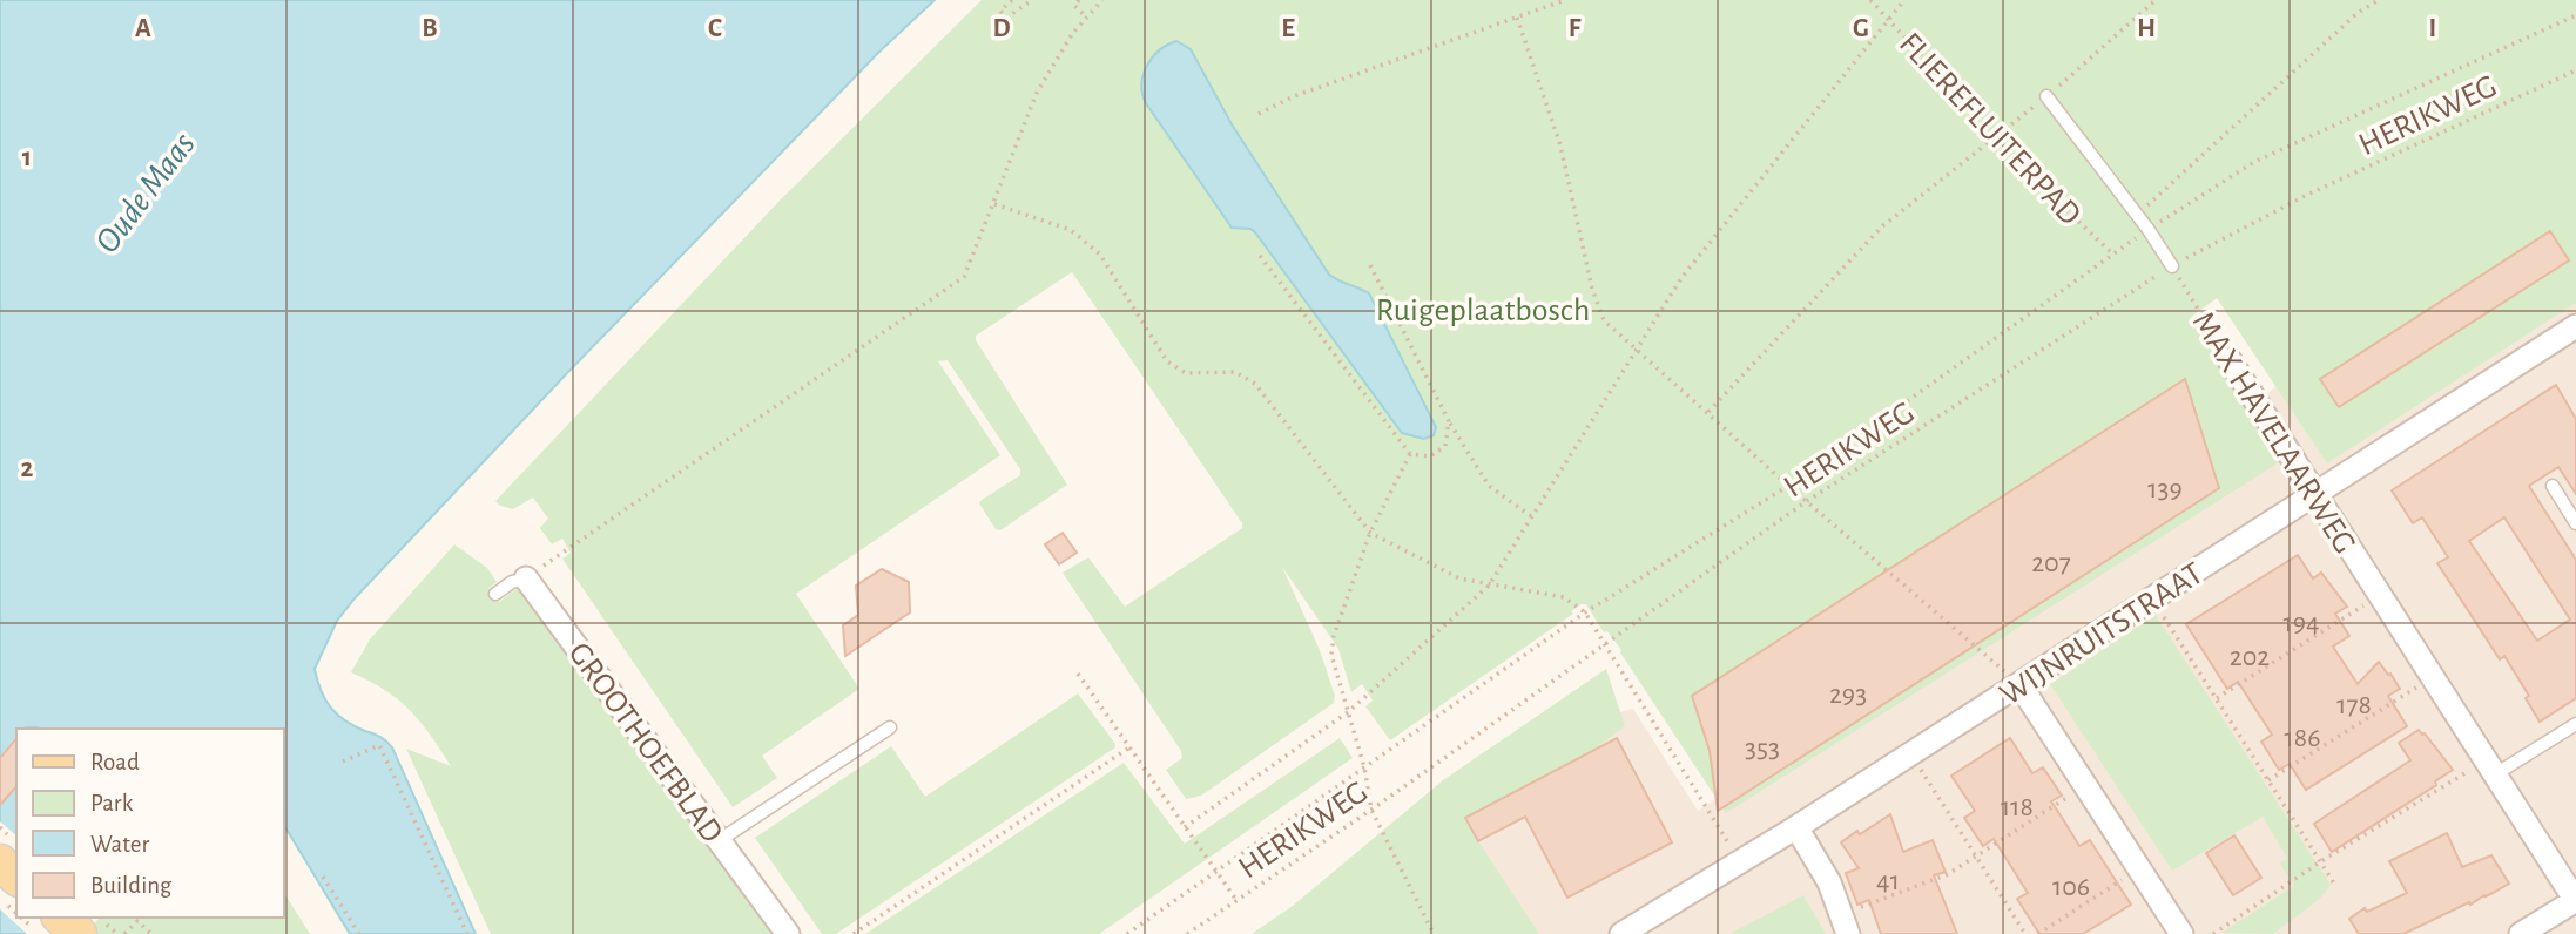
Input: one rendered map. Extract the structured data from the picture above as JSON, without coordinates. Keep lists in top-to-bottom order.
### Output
{
  "streets": {
    "street": ["MAX HAVELAARWEG", "WIJNRUITSTRAAT", "GROOTHOEFBLAD"],
    "lane": ["FLIEREFLUITERPAD"],
    "path": ["HERIKWEG"]
  },
  "crossings": [
    ["HERIKWEG", "FLIEREFLUITERPAD"],
    ["HERIKWEG", "MAX HAVELAARWEG"],
    ["FLIEREFLUITERPAD", "MAX HAVELAARWEG"],
    ["MAX HAVELAARWEG", "WIJNRUITSTRAAT"]
  ],
  "water": ["Oude Maas"],
  "parks": ["Ruigeplaatbosch"],
  "house_numbers": [
    "139",
    "207",
    "194",
    "202",
    "293",
    "178",
    "186",
    "353",
    "118",
    "41",
    "106"
  ],
  "legend": [
    "Road",
    "Park",
    "Water",
    "Building"
  ],
  "grid": {
    "columns": [
      "A",
      "B",
      "C",
      "D",
      "E",
      "F",
      "G",
      "H",
      "I"
    ],
    "rows": ["1", "2"]
  }
}
